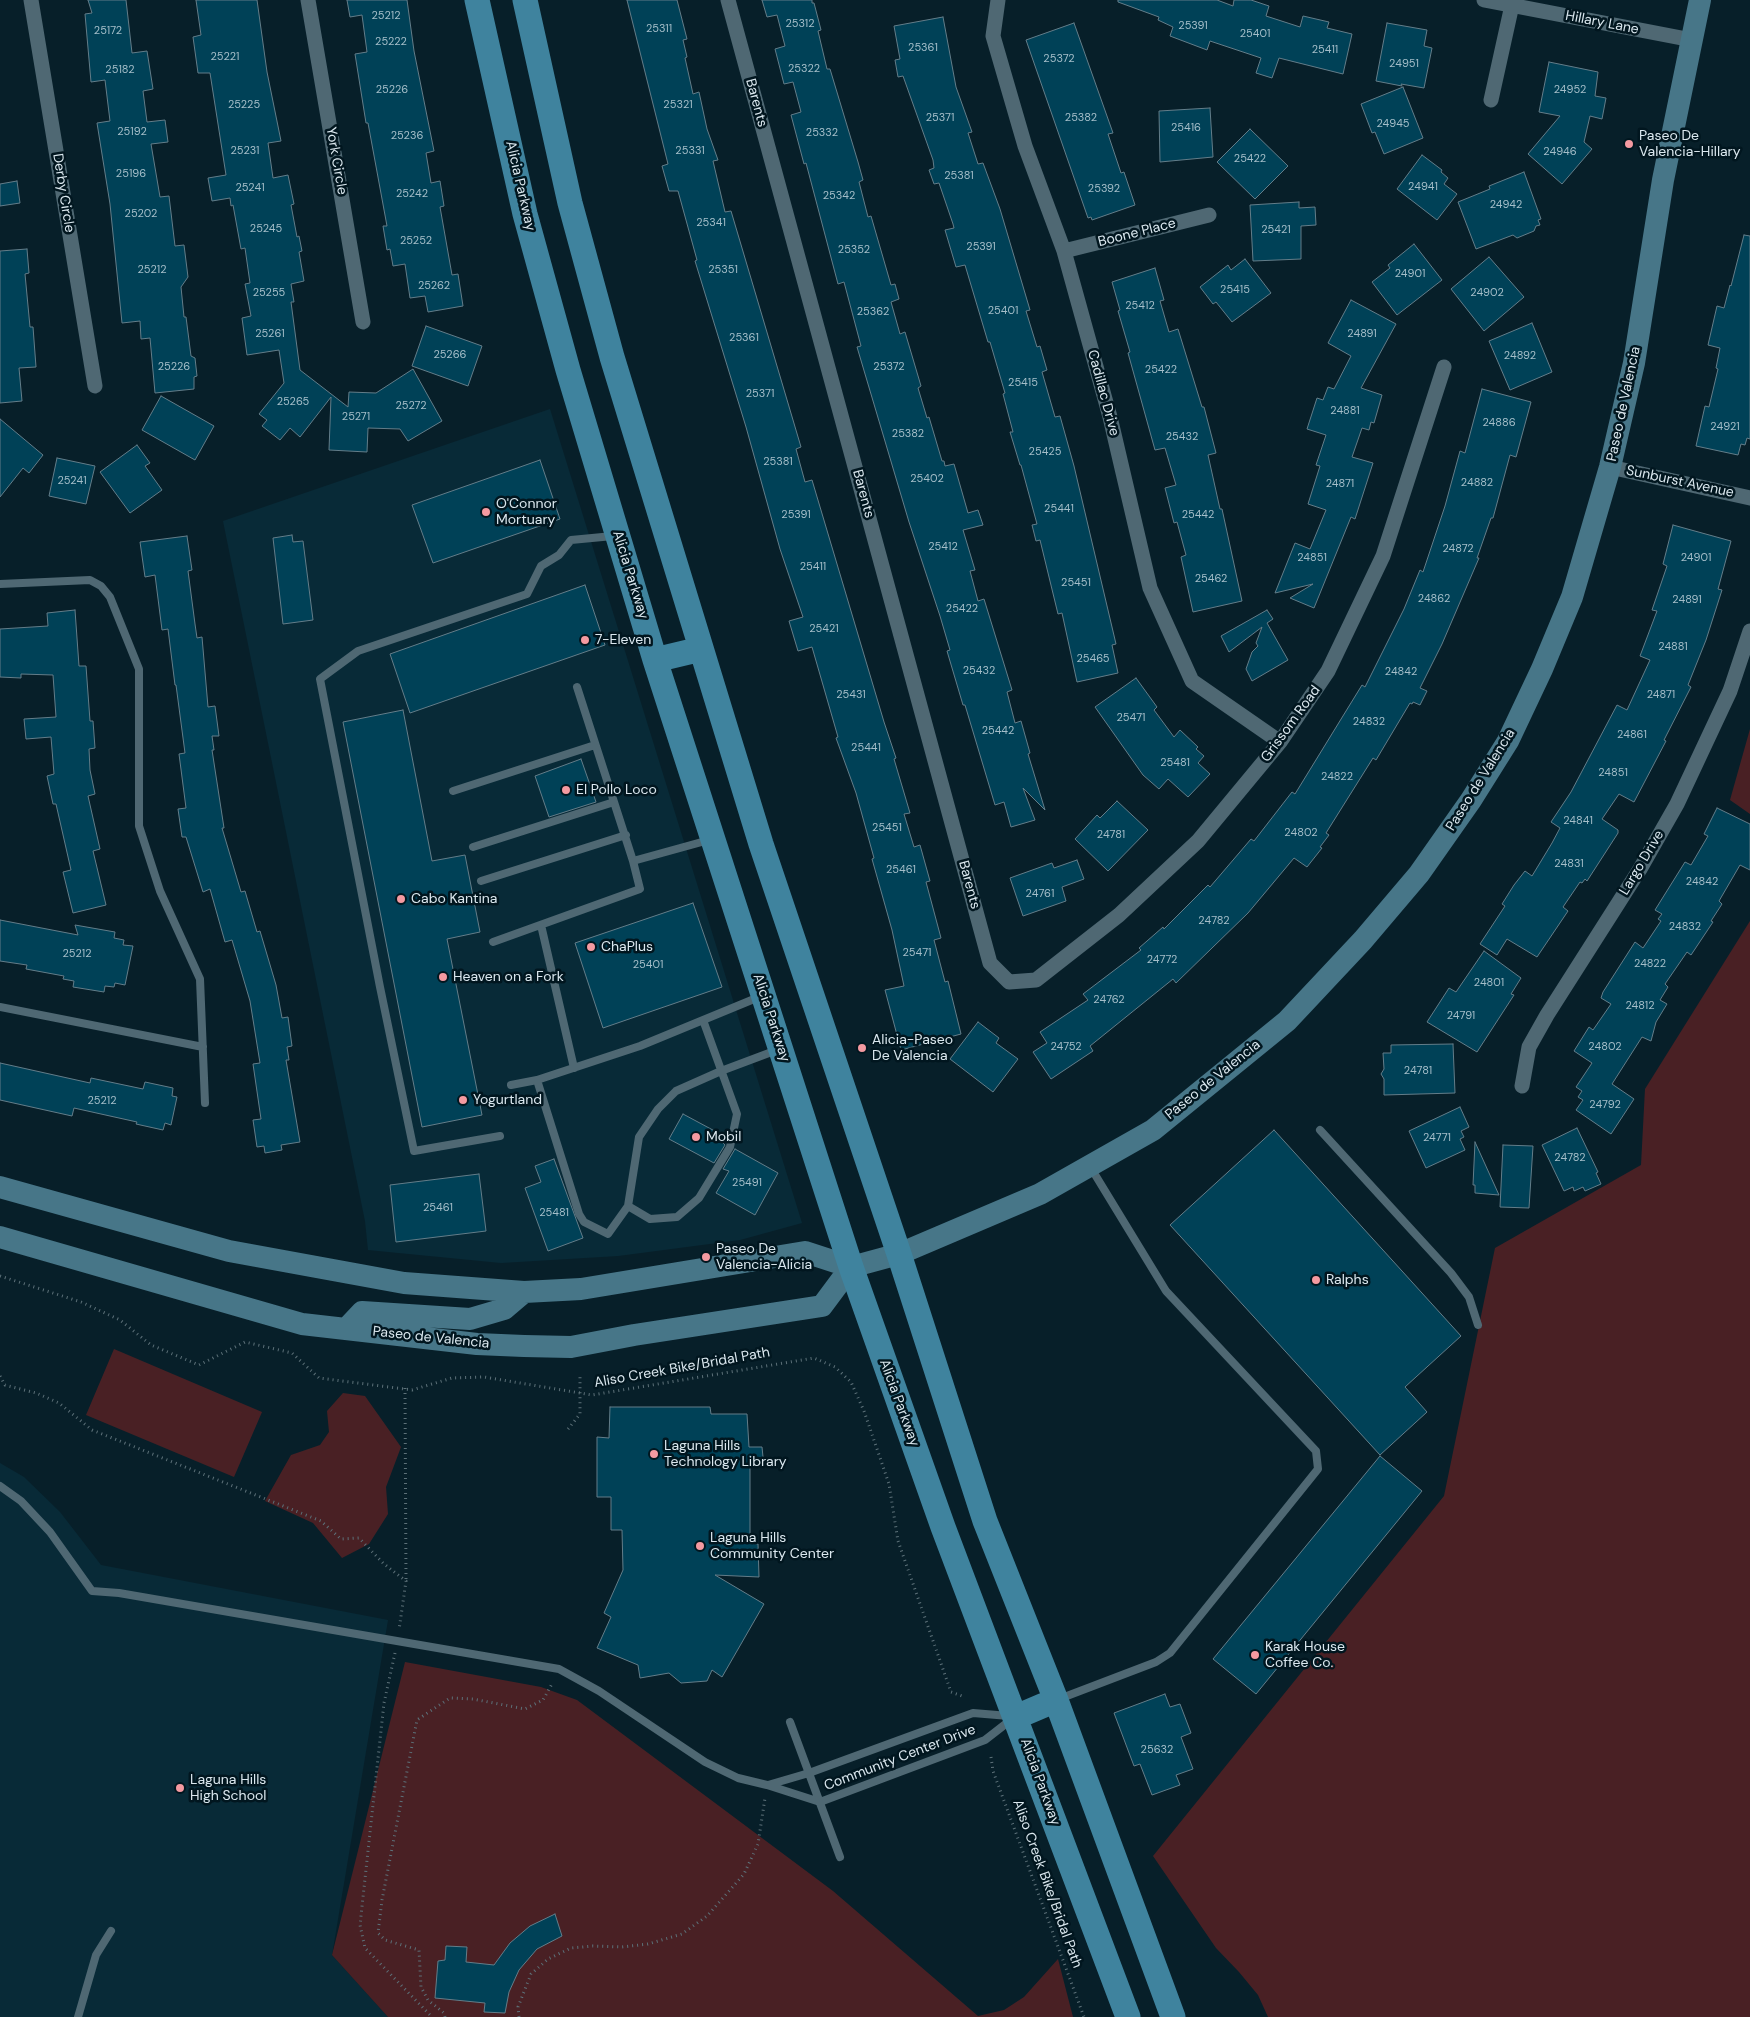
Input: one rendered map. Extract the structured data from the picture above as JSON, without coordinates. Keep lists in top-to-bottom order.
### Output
{
  "streets": {
    "main road": ["Alicia Parkway", "Paseo de Valencia"],
    "street": [
      "Hillary Lane",
      "Barents",
      "York Circle",
      "Derby Circle",
      "Boone Place",
      "Cadillac Drive",
      "Sunburst Avenue",
      "Grissom Road",
      "Largo Drive"
    ],
    "lane": ["Community Center Drive"],
    "path": ["Aliso Creek Bike/Bridal Path"]
  },
  "crossings": [
    ["Hillary Lane", "Paseo de Valencia"],
    ["Barents", "Grissom Road"],
    ["Alicia Parkway", "Paseo de Valencia"],
    ["Alicia Parkway", "Community Center Drive"],
    ["Boone Place", "Cadillac Drive"],
    ["Cadillac Drive", "Grissom Road"],
    ["Paseo de Valencia", "Sunburst Avenue"]
  ],
  "places": [
    "Paseo De Valencia-Hillary",
    "O'Connor Mortuary",
    "7-Eleven",
    "El Pollo Loco",
    "Cabo Kantina",
    "ChaPlus",
    "Heaven on a Fork",
    "Alicia-Paseo De Valencia",
    "Yogurtland",
    "Mobil",
    "Paseo De Valencia-Alicia",
    "Ralphs",
    "Laguna Hills Technology Library",
    "Laguna Hills Community Center",
    "Karak House Coffee Co.",
    "Laguna Hills High School"
  ],
  "house_numbers": [
    "25212",
    "25312",
    "25391",
    "25311",
    "25172",
    "25401",
    "25222",
    "25361",
    "25411",
    "25221",
    "25372",
    "24951",
    "25322",
    "25182",
    "25226",
    "24952",
    "25225",
    "25321",
    "25371",
    "25382",
    "24945",
    "25416",
    "25192",
    "25332",
    "25236",
    "25231",
    "25331",
    "24946",
    "25422",
    "25196",
    "25381",
    "24941",
    "25241",
    "25392",
    "25242",
    "25342",
    "24942",
    "25202",
    "25341",
    "25245",
    "25421",
    "25252",
    "25391",
    "25352",
    "25212",
    "25351",
    "24901",
    "25262",
    "25415",
    "25255",
    "24902",
    "25412",
    "25401",
    "25362",
    "25261",
    "24891",
    "25361",
    "25266",
    "24892",
    "25226",
    "25372",
    "25422",
    "25415",
    "25371",
    "25265",
    "25272",
    "24881",
    "25271",
    "24886",
    "24921",
    "25382",
    "25432",
    "25425",
    "25381",
    "25402",
    "25241",
    "24882",
    "24871",
    "25441",
    "25391",
    "25442",
    "25412",
    "24872",
    "24851",
    "24901",
    "25411",
    "25462",
    "25451",
    "24862",
    "24891",
    "25422",
    "25421",
    "24881",
    "25465",
    "25432",
    "24842",
    "25431",
    "24871",
    "25471",
    "24832",
    "25442",
    "24861",
    "25441",
    "25481",
    "24851",
    "24822",
    "24841",
    "25451",
    "24802",
    "24781",
    "24831",
    "25461",
    "24842",
    "24761",
    "24782",
    "24832",
    "25471",
    "25212",
    "24772",
    "24822",
    "25401",
    "24801",
    "24762",
    "24812",
    "24791",
    "24752",
    "24802",
    "24781",
    "25212",
    "24792",
    "24771",
    "24782",
    "25491",
    "25461",
    "25481",
    "25632"
  ]
}
